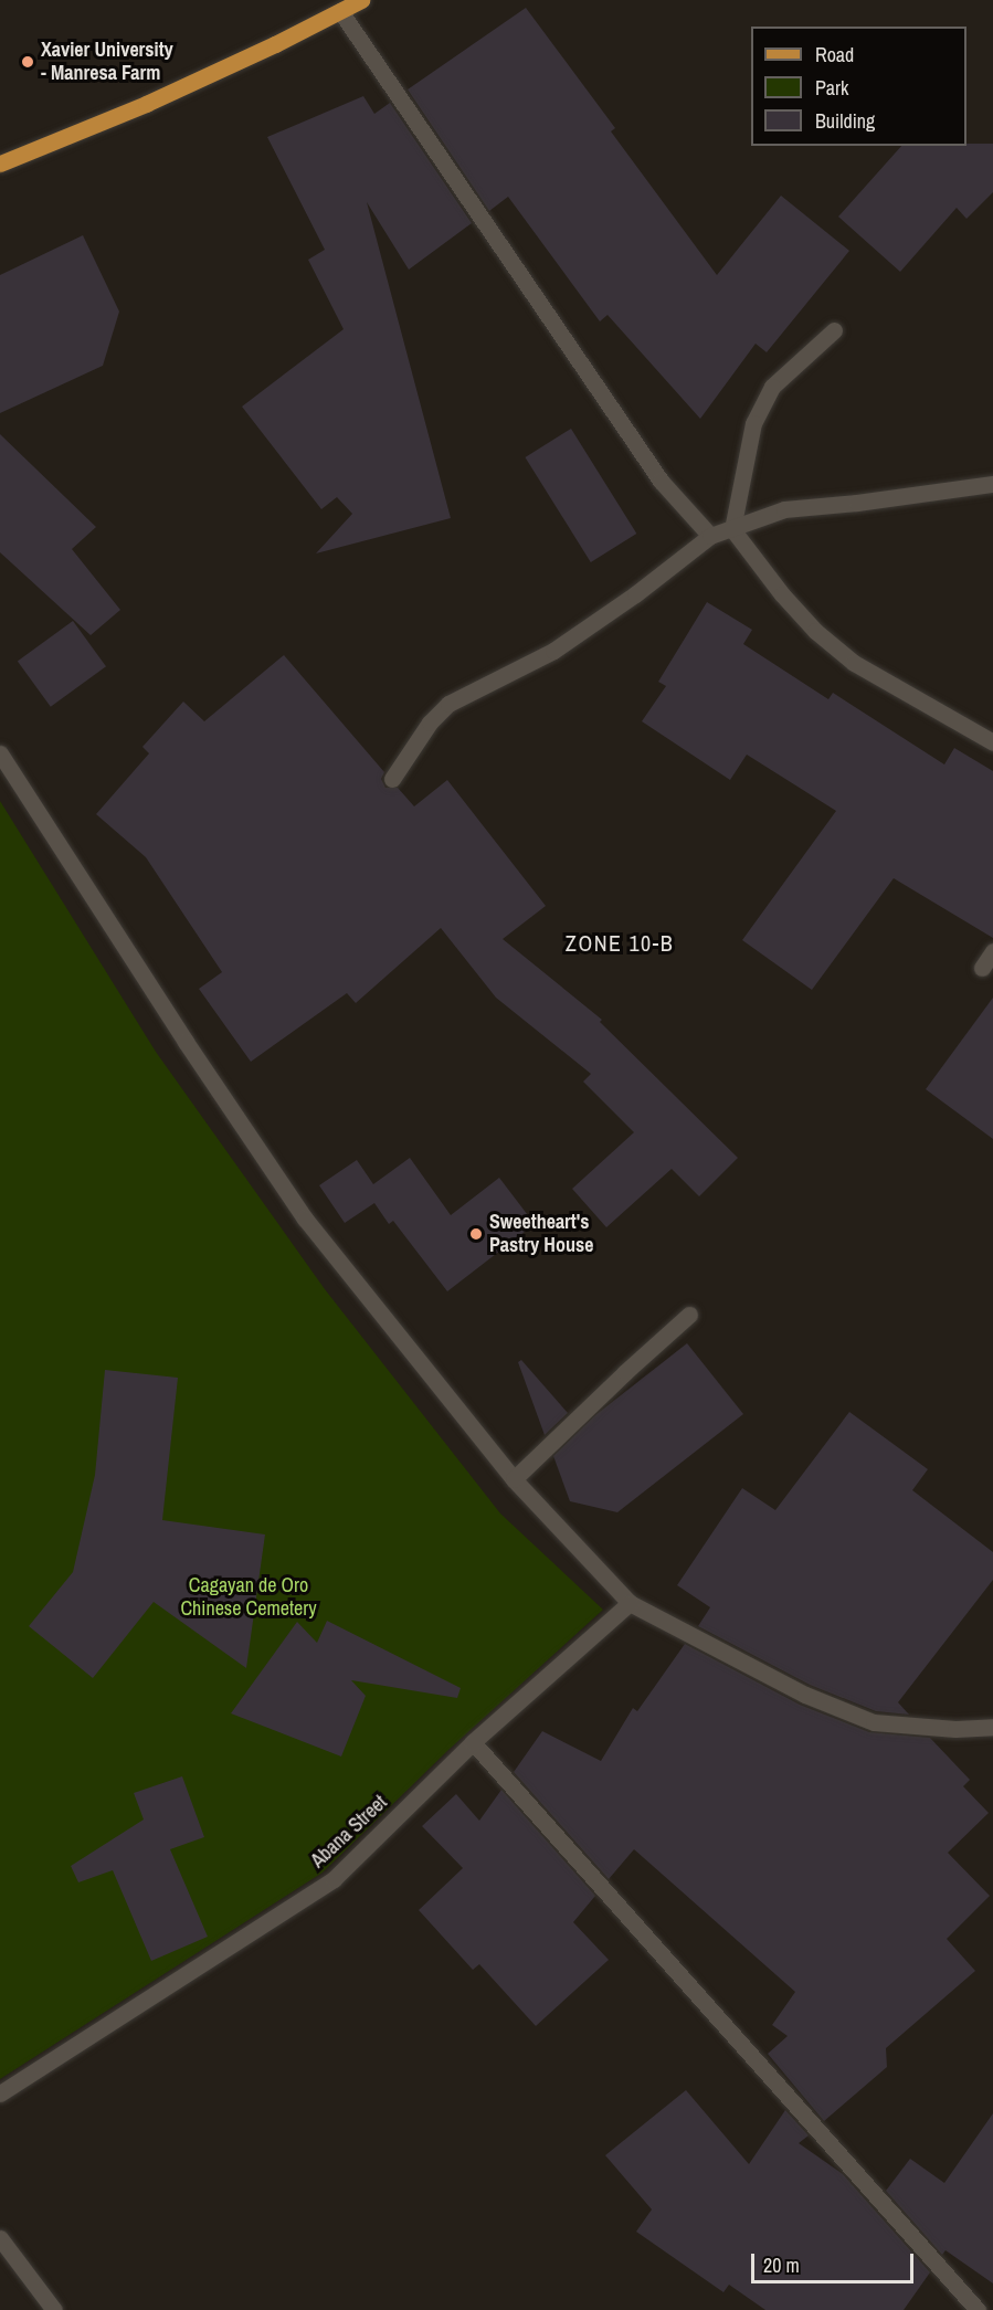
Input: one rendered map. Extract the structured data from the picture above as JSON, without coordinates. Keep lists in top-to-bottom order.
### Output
{
  "streets": {
    "street": ["Abana Street"]
  },
  "districts": ["ZONE 10-B"],
  "parks": ["Cagayan de Oro Chinese Cemetery"],
  "places": ["Xavier University - Manresa Farm", "Sweetheart's Pastry House"],
  "legend": ["Road", "Park", "Building"],
  "scale_bar": "20 m"
}
